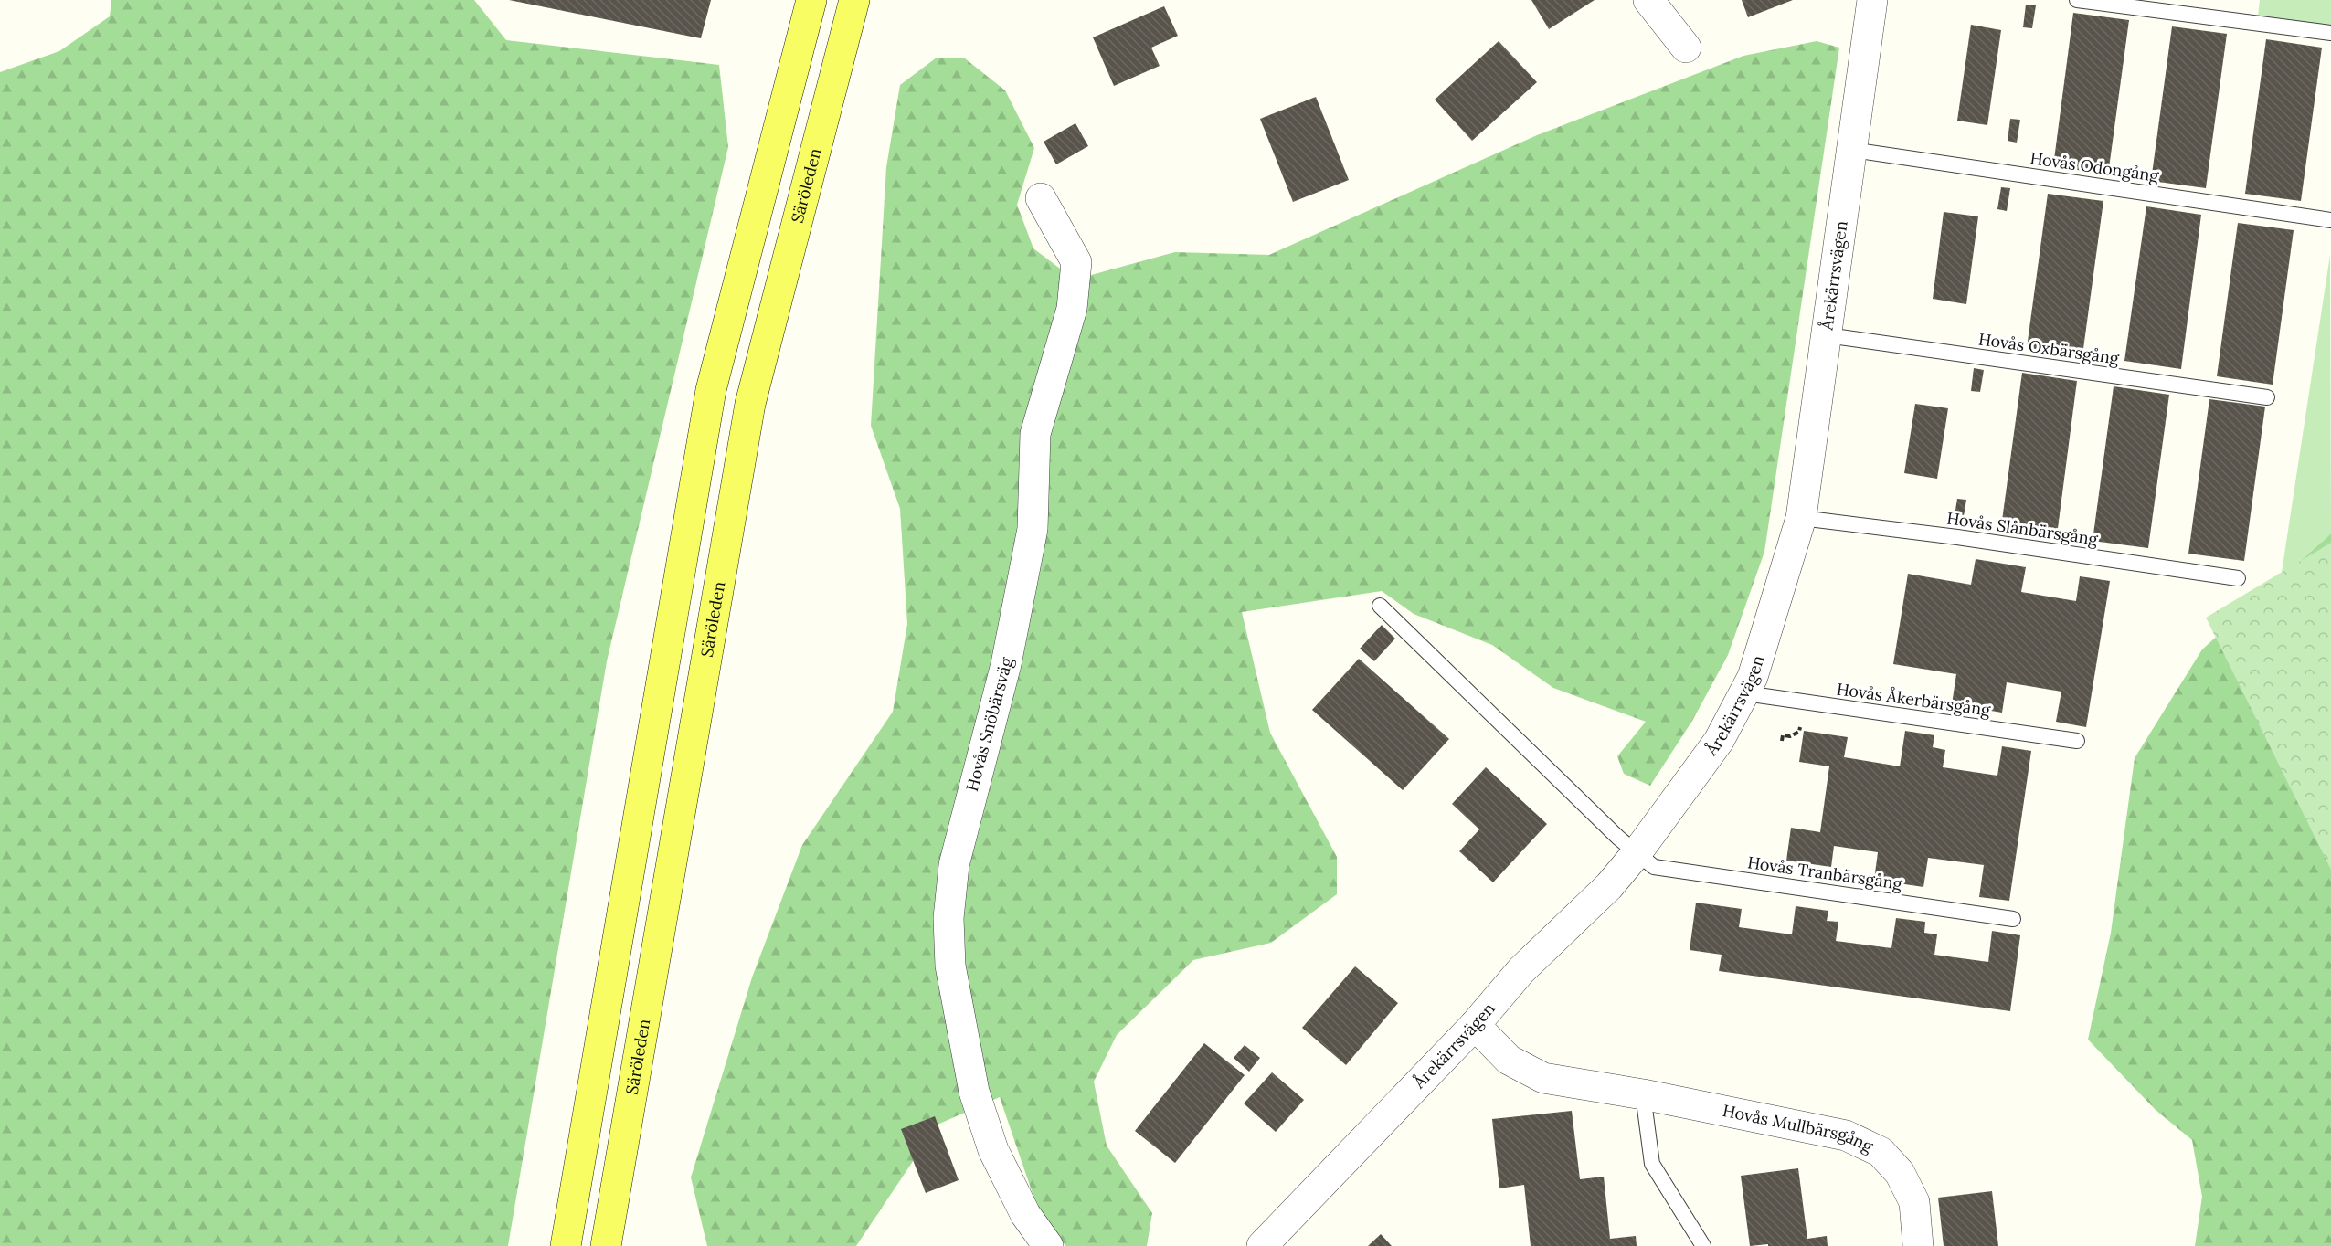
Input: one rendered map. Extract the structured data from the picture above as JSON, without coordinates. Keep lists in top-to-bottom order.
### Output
{
  "streets": {
    "main road": ["Säröleden"],
    "street": ["Årekärrsvägen", "Hovås Snöbärsväg", "Hovås Mullbärsgång"],
    "lane": [
      "Hovås Odongång",
      "Hovås Oxbärsgång",
      "Hovås Slånbärsgång",
      "Hovås Åkerbärsgång",
      "Hovås Tranbärsgång"
    ]
  },
  "crossings": [
    ["Hovås Odongång", "Årekärrsvägen"],
    ["Årekärrsvägen", "Hovås Oxbärsgång"],
    ["Årekärrsvägen", "Hovås Slånbärsgång"],
    ["Årekärrsvägen", "Hovås Åkerbärsgång"],
    ["Årekärrsvägen", "Hovås Tranbärsgång"],
    ["Årekärrsvägen", "Hovås Mullbärsgång"]
  ]
}
